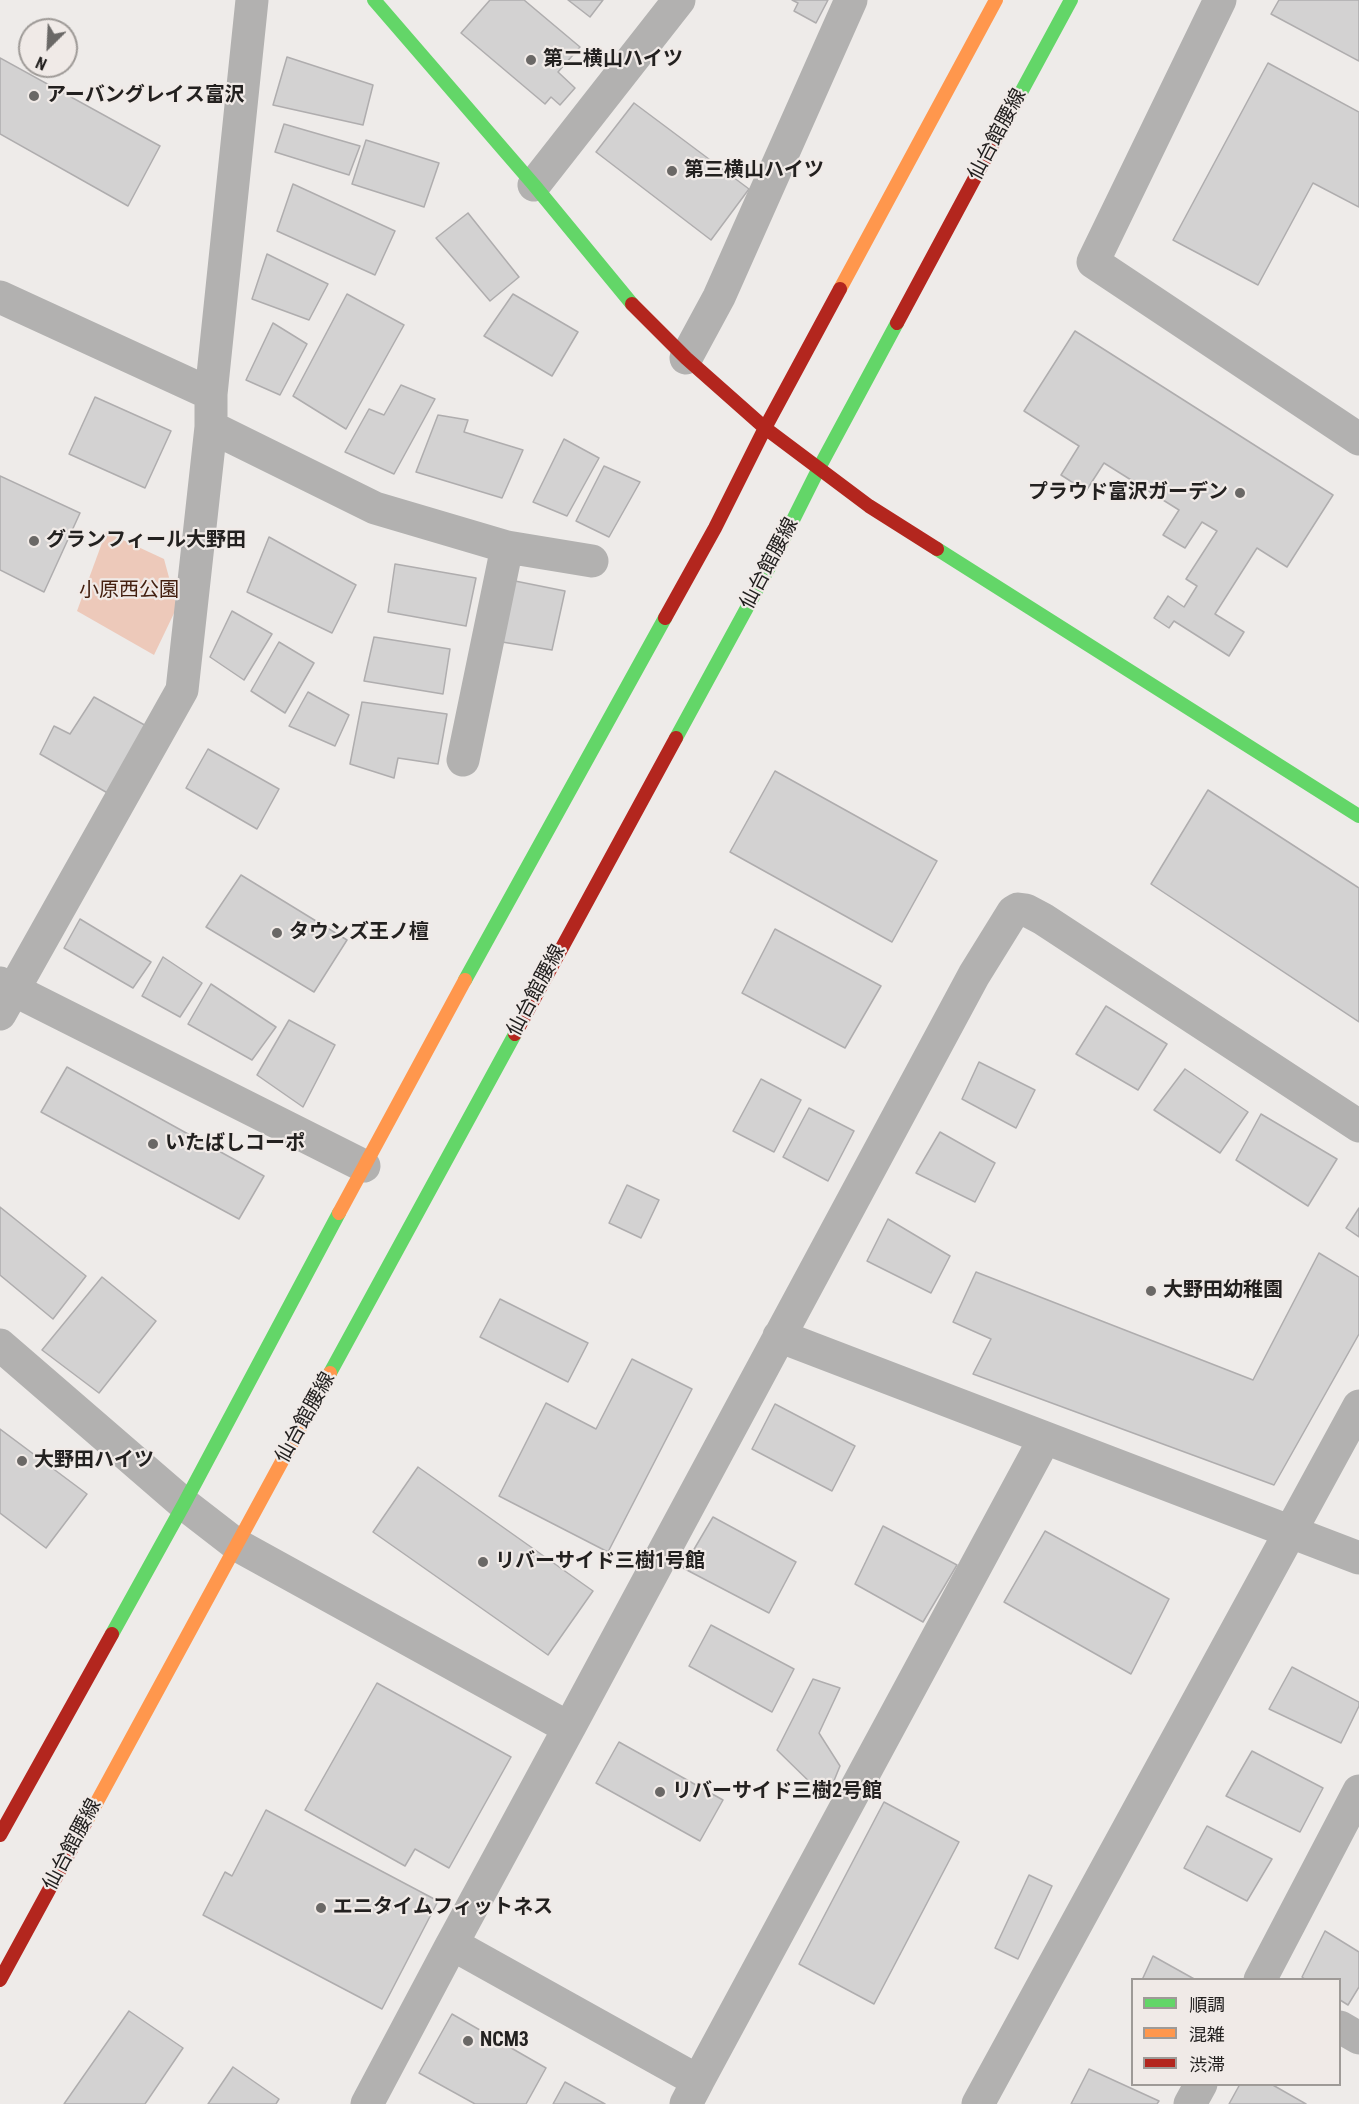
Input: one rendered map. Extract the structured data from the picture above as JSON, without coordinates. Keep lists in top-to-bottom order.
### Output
{
  "streets": {
    "main road": ["仙台館腰線"]
  },
  "parks": ["小原西公園"],
  "places": [
    "第二横山ハイツ",
    "アーバングレイス富沢",
    "第三横山ハイツ",
    "プラウド富沢ガーデン",
    "グランフィール大野田",
    "タウンズ王ノ檀",
    "いたばしコーポ",
    "大野田幼稚園",
    "大野田ハイツ",
    "リバーサイド三樹1号館",
    "リバーサイド三樹2号館",
    "エニタイムフィットネス",
    "NCM3"
  ],
  "legend": ["順調", "混雑", "渋滞"],
  "north": "bottom left"
}
